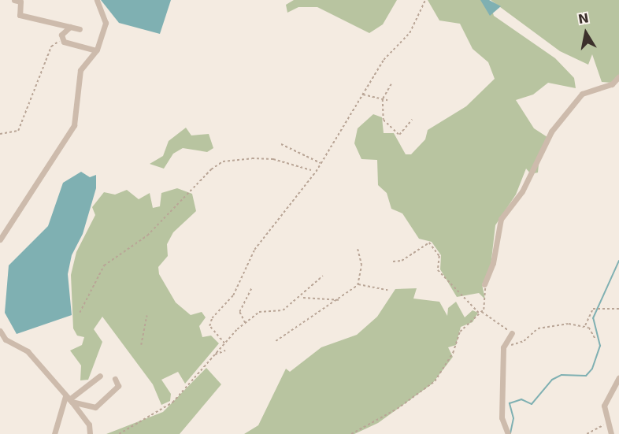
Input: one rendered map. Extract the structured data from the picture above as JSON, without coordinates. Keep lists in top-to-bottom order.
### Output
{
  "north": "top"
}
